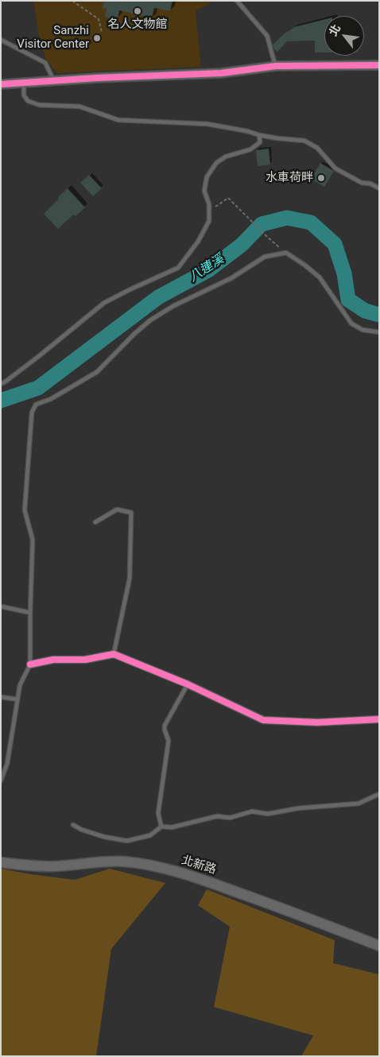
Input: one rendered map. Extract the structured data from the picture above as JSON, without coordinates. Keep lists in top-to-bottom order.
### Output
{
  "streets": {
    "main road": ["北新路"]
  },
  "water": ["八連溪"],
  "places": ["名人文物館", "Sanzhi Visitor Center", "水車荷畔"],
  "north": "top left"
}
